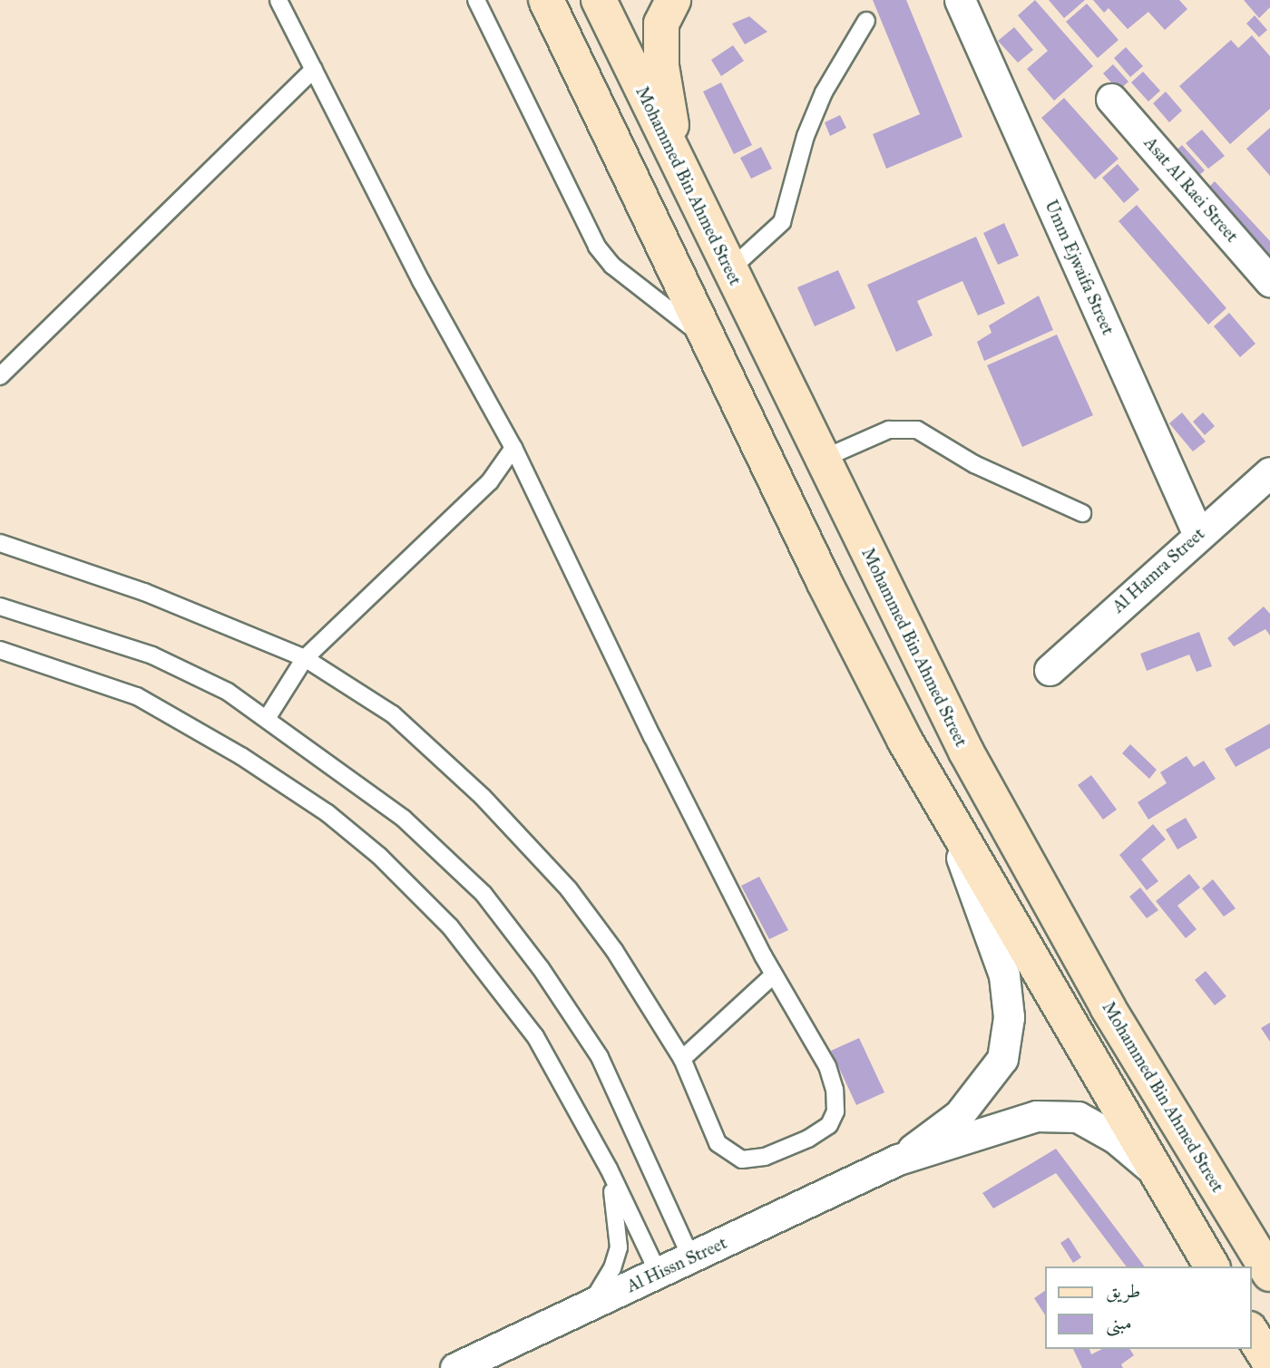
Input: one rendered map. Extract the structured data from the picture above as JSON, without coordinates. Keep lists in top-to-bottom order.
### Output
{
  "streets": {
    "street": [
      "Mohammed Bin Ahmed Street",
      "Asat Al Raei Street",
      "Umm Ejwaifa Street",
      "Al Hamra Street",
      "Al Hissn Street"
    ]
  },
  "crossings": [
    ["Umm Ejwaifa Street", "Al Hamra Street"]
  ],
  "legend": ["طريق", "مبنى"]
}
